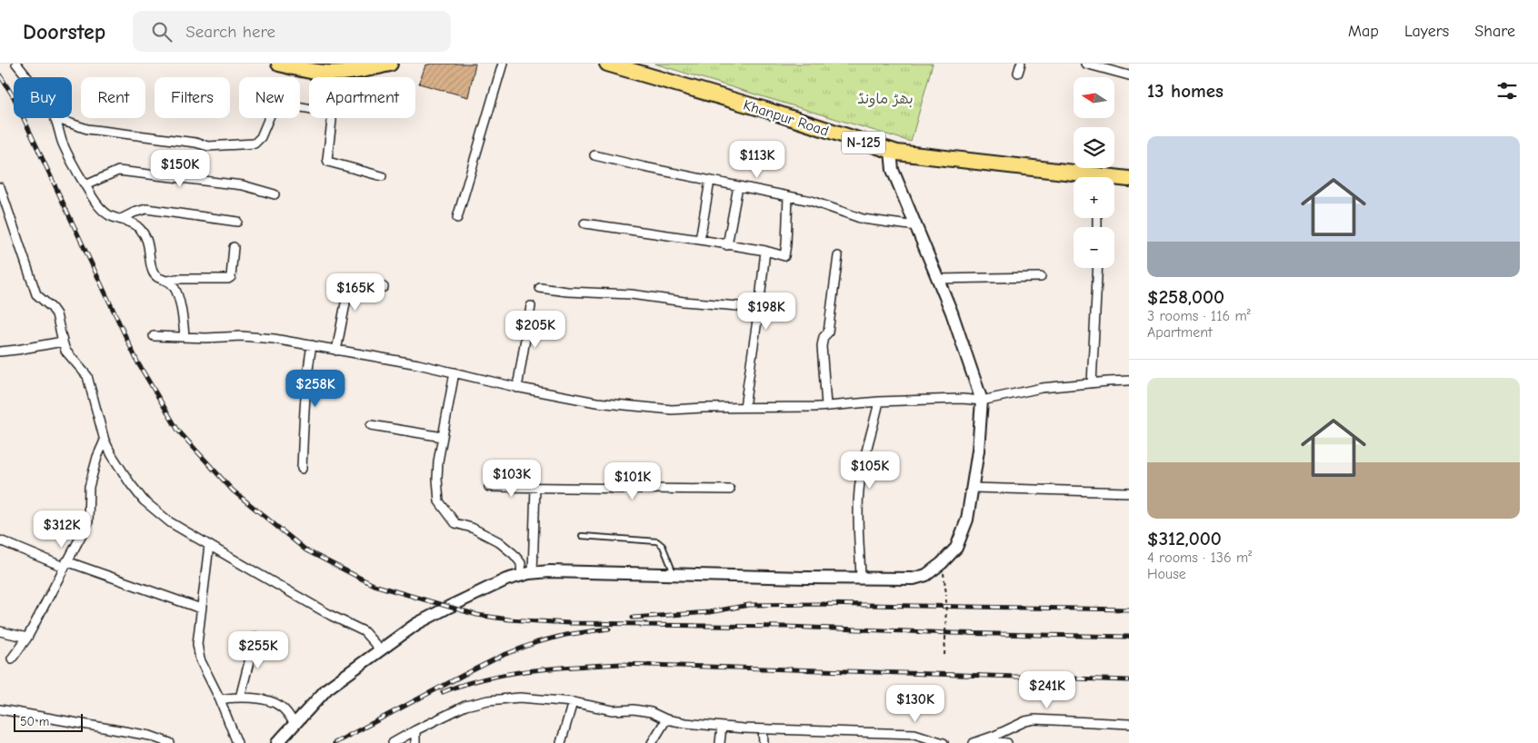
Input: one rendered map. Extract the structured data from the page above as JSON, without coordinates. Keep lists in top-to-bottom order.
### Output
{
  "streets": {
    "highway": ["Khanpur Road", "N-125"]
  },
  "parks": ["بھڑ ماونڈ"],
  "scale_bar": "50 m",
  "north": "left",
  "page": {
    "header": "Doorstep",
    "search": "Search here",
    "nav": ["Map", "Layers", "Share"],
    "heading": "13 homes",
    "map_buttons": ["+", "−"],
    "chip": [
      "Buy",
      "Rent",
      "Filters",
      "New",
      "Apartment"
    ],
    "list": [
      {
        "name": "$258,000",
        "note": "3 rooms · 116 m² · Apartment"
      },
      {
        "name": "$312,000",
        "note": "4 rooms · 136 m² · House"
      }
    ],
    "price": [
      "$113K",
      "$150K",
      "$165K",
      "$198K",
      "$205K",
      "$258K",
      "$105K",
      "$103K",
      "$101K",
      "$312K",
      "$255K",
      "$241K",
      "$130K"
    ],
    "scale": "50 m"
  }
}
